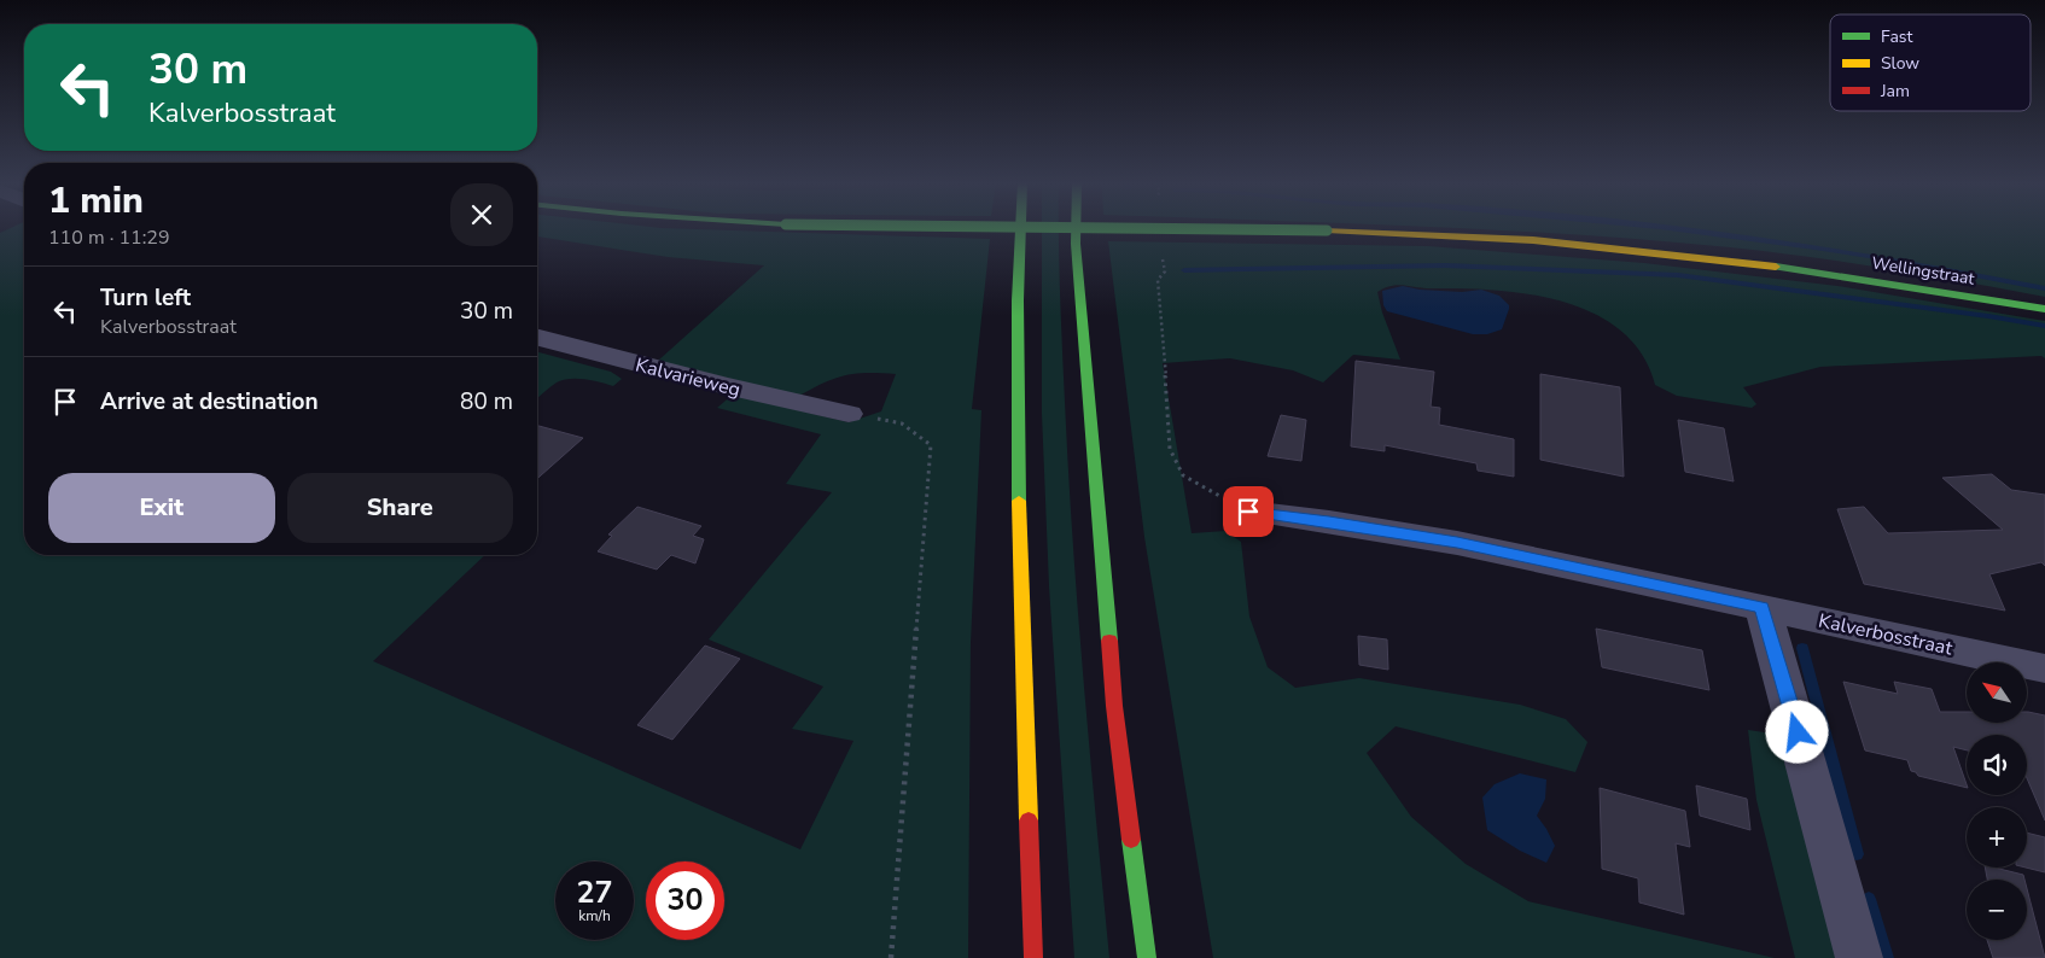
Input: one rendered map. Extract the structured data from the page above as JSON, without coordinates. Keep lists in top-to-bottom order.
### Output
{
  "streets": {
    "main road": ["Wellingstraat"],
    "street": ["Kalvarieweg", "Kalverbosstraat"]
  },
  "legend": ["Fast", "Slow", "Jam"],
  "north": "top left",
  "page": {
    "turn": ["30 m", "Kalverbosstraat"],
    "heading": ["1 min", "110 m · 11:29"],
    "list": [
      {
        "name": "Turn left",
        "note": "Kalverbosstraat",
        "value": "30 m"
      },
      {
        "name": "Arrive at destination",
        "value": "80 m"
      }
    ],
    "buttons": ["Exit", "Share"],
    "map_buttons": ["+", "−"],
    "speed": "27 km/h",
    "limit": "30"
  }
}
